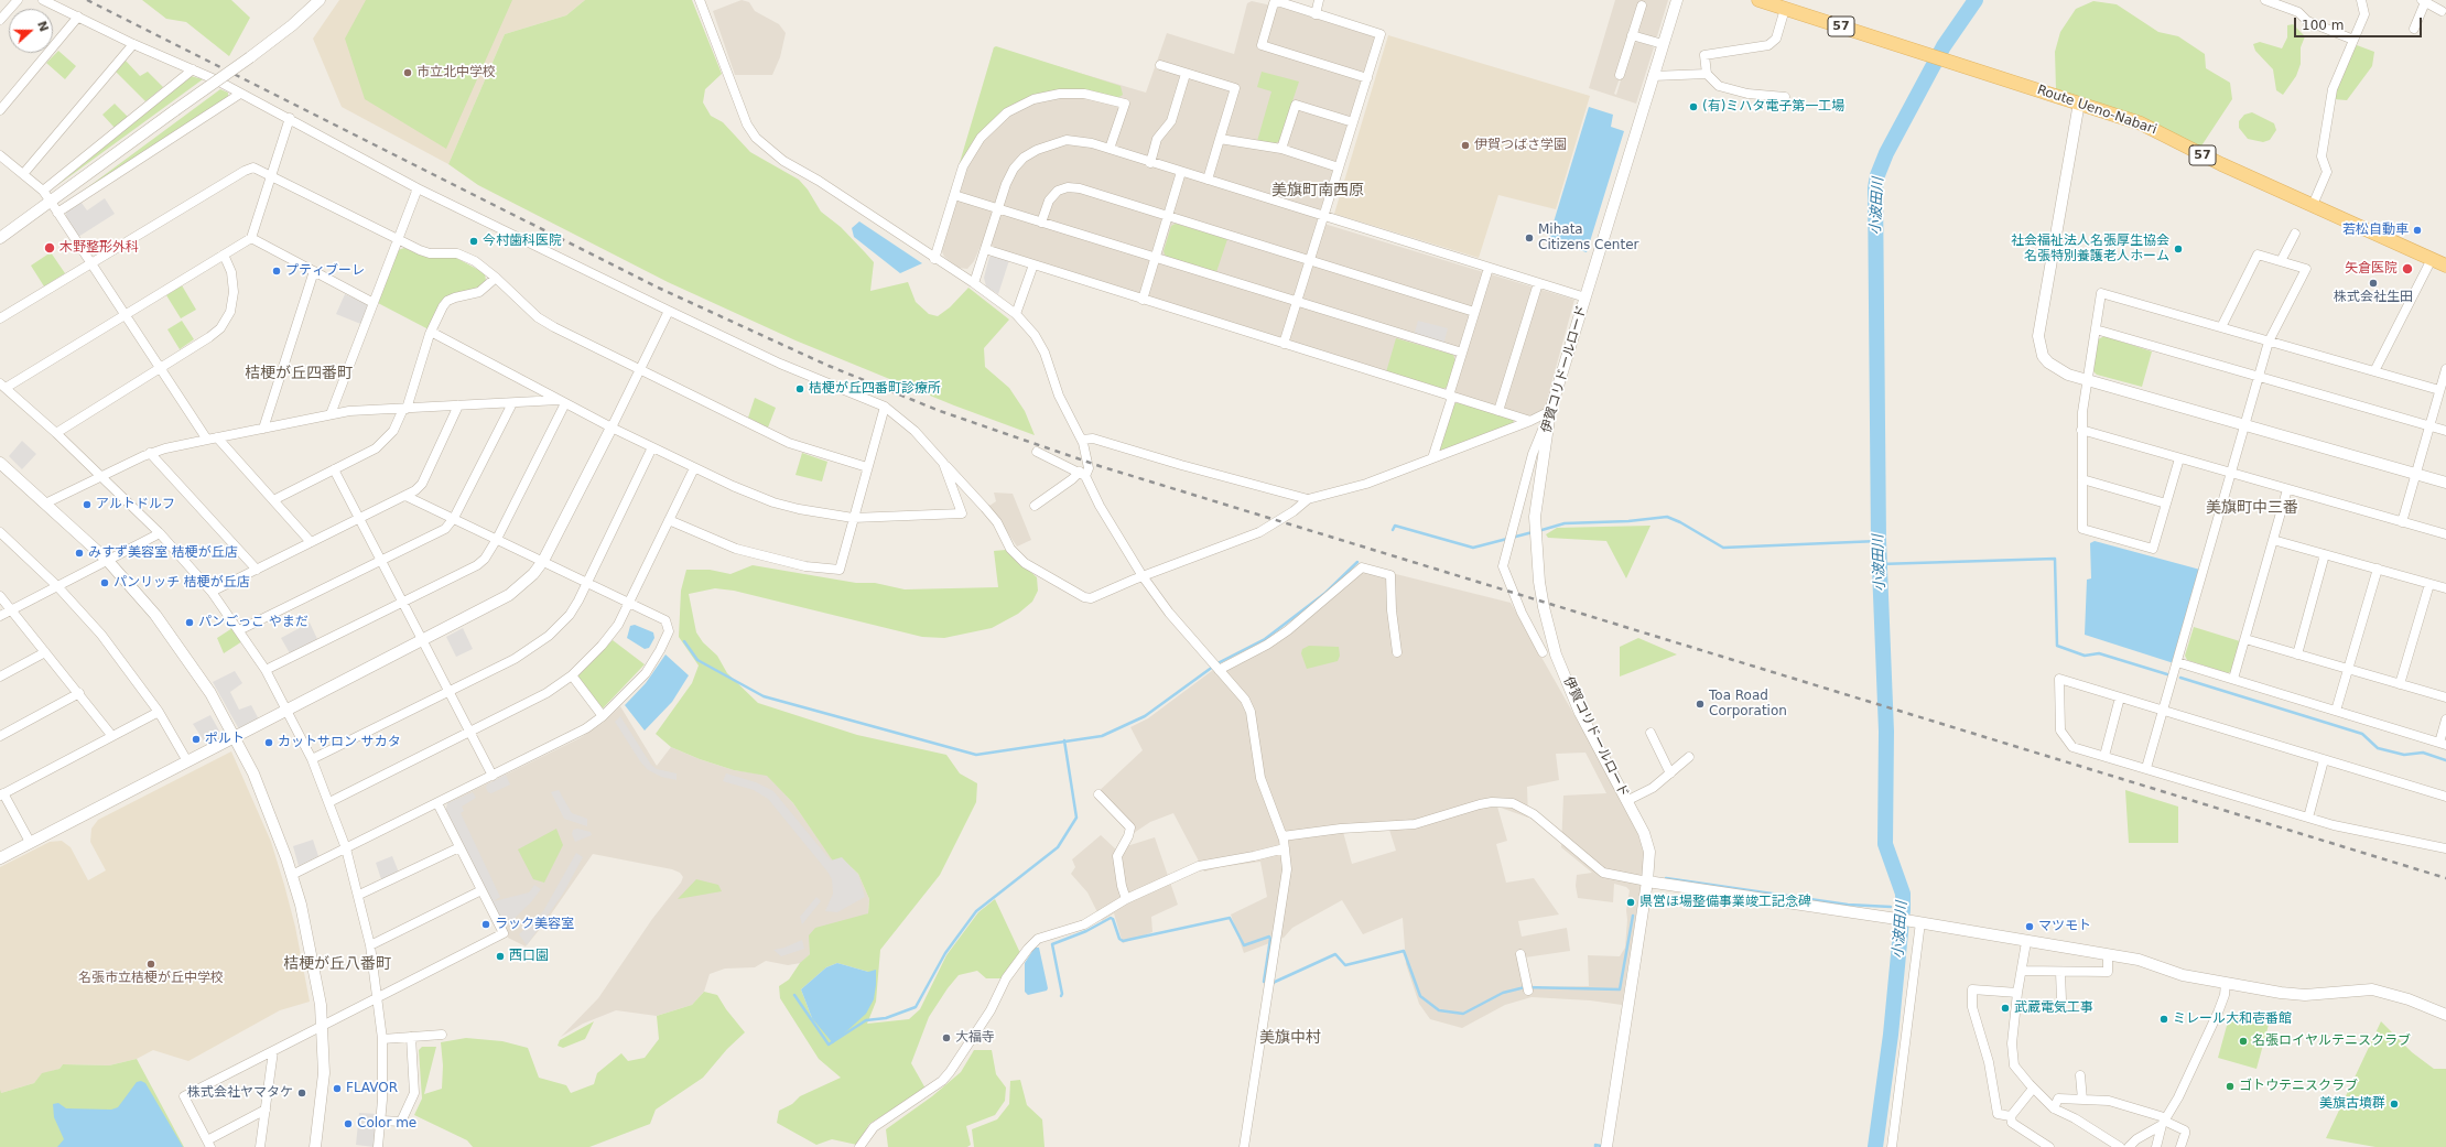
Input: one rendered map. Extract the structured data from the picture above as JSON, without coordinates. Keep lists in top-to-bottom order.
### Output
{
  "streets": {
    "main road": ["57", "Route Ueno-Nabari"],
    "street": ["伊賀コリドールロード"]
  },
  "districts": [
    "美旗町南西原",
    "桔梗が丘四番町",
    "美旗町中三番",
    "桔梗が丘八番町",
    "美旗中村"
  ],
  "water": ["小波田川"],
  "places": [
    "市立北中学校",
    "(有)ミハタ電子第一工場",
    "伊賀つばさ学園",
    "若松自動車",
    "Mihata Citizens Center",
    "今村歯科医院",
    "木野整形外科",
    "社会福祉法人名張厚生協会 名張特別養護老人ホーム",
    "矢倉医院",
    "プティブーレ",
    "株式会社生田",
    "桔梗が丘四番町診療所",
    "アルトドルフ",
    "みすず美容室 桔梗が丘店",
    "パンリッチ 桔梗が丘店",
    "パンごっこ やまだ",
    "Toa Road Corporation",
    "ポルト",
    "カットサロン サカタ",
    "県営ほ場整備事業竣工記念碑",
    "ラック美容室",
    "マツモト",
    "西口園",
    "名張市立桔梗が丘中学校",
    "武蔵電気工事",
    "ミレール大和壱番館",
    "大福寺",
    "名張ロイヤルテニスクラブ",
    "ゴトウテニスクラブ",
    "FLAVOR",
    "株式会社ヤマタケ",
    "美旗古墳群",
    "Color me"
  ],
  "scale_bar": "100 m",
  "north": "right"
}
